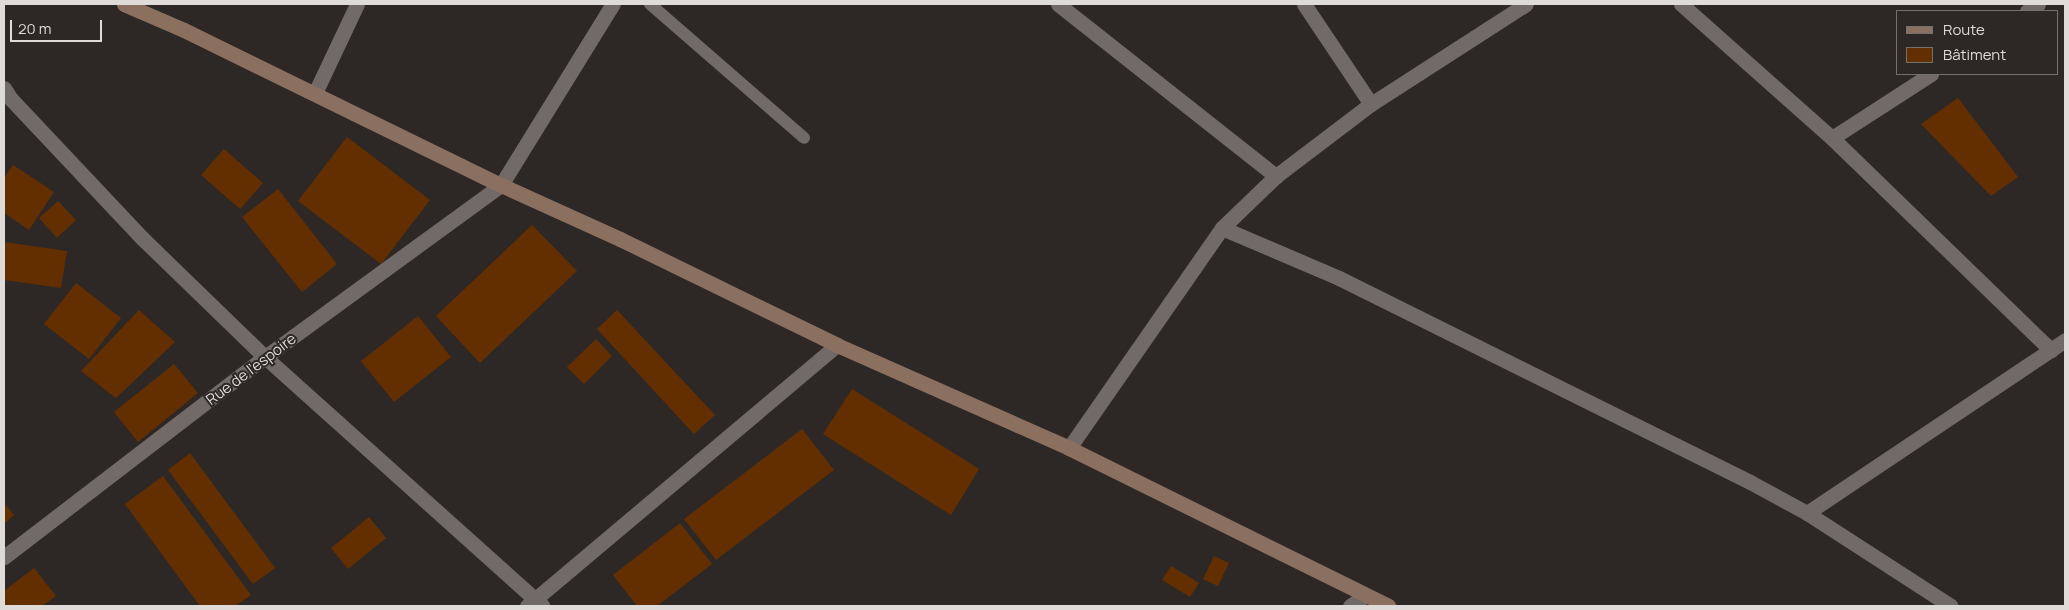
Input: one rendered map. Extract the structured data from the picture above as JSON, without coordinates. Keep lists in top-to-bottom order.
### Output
{
  "streets": {
    "street": ["Rue de l'espoire"]
  },
  "legend": ["Route", "Bâtiment"],
  "scale_bar": "20 m"
}
